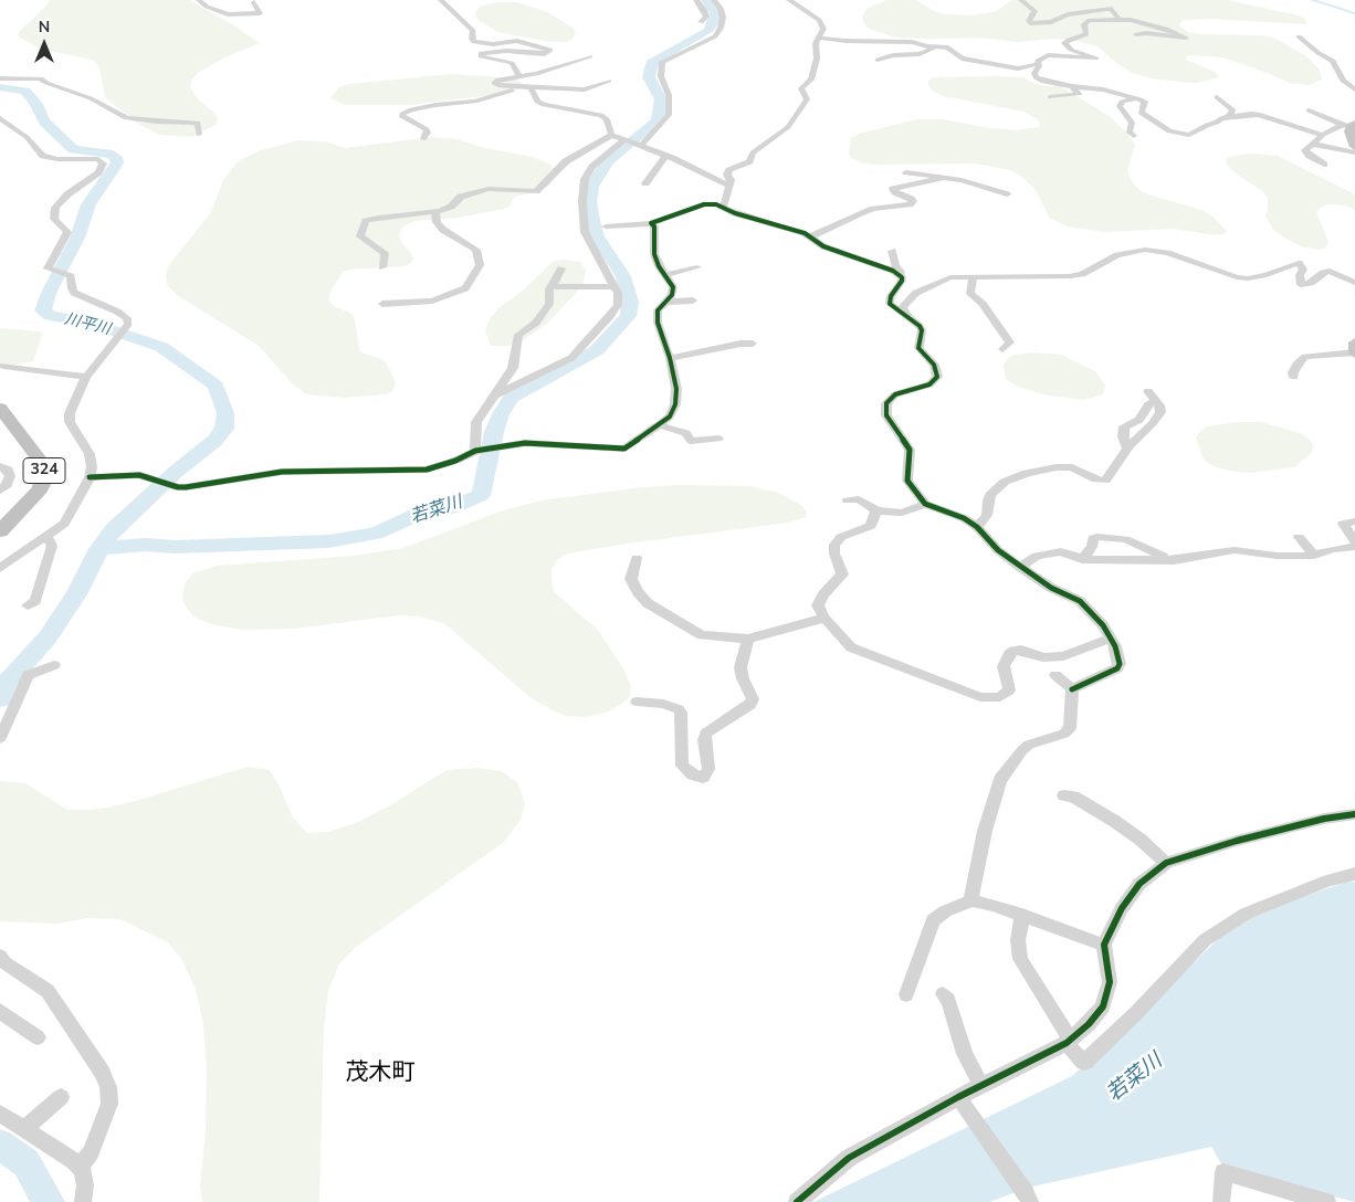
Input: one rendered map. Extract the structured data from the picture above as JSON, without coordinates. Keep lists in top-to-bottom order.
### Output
{
  "streets": {
    "highway": ["324"]
  },
  "districts": ["茂木町"],
  "water": ["川平川", "若菜川"],
  "north": "top"
}
